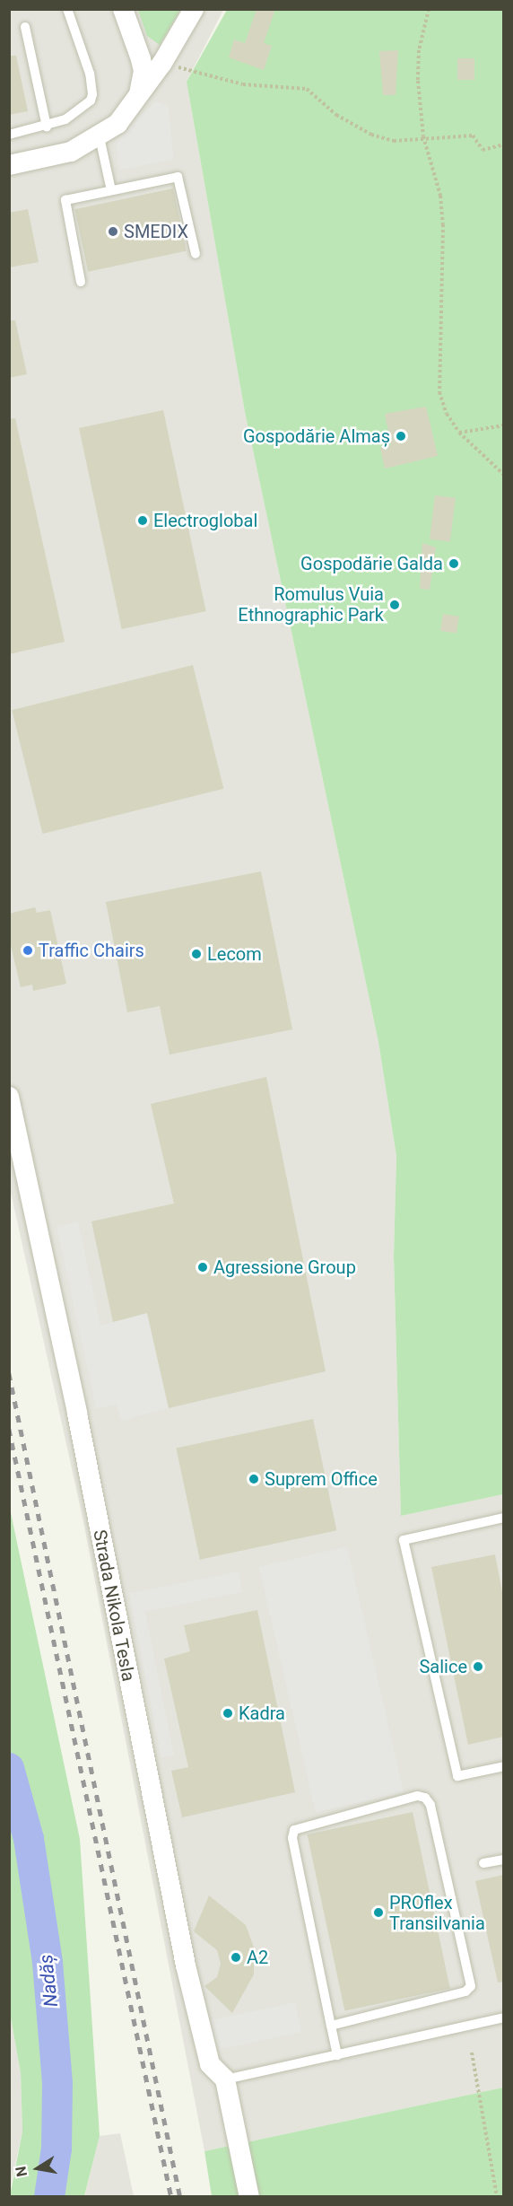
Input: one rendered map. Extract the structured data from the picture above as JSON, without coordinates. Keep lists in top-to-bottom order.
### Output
{
  "streets": {
    "street": ["Strada Nikola Tesla"]
  },
  "water": ["Nadăș"],
  "places": [
    "SMEDIX",
    "Gospodărie Almaș",
    "Electroglobal",
    "Gospodărie Galda",
    "Romulus Vuia Ethnographic Park",
    "Traffic Chairs",
    "Lecom",
    "Agressione Group",
    "Suprem Office",
    "Salice",
    "Kadra",
    "PROflex Transilvania",
    "A2"
  ],
  "north": "left"
}
